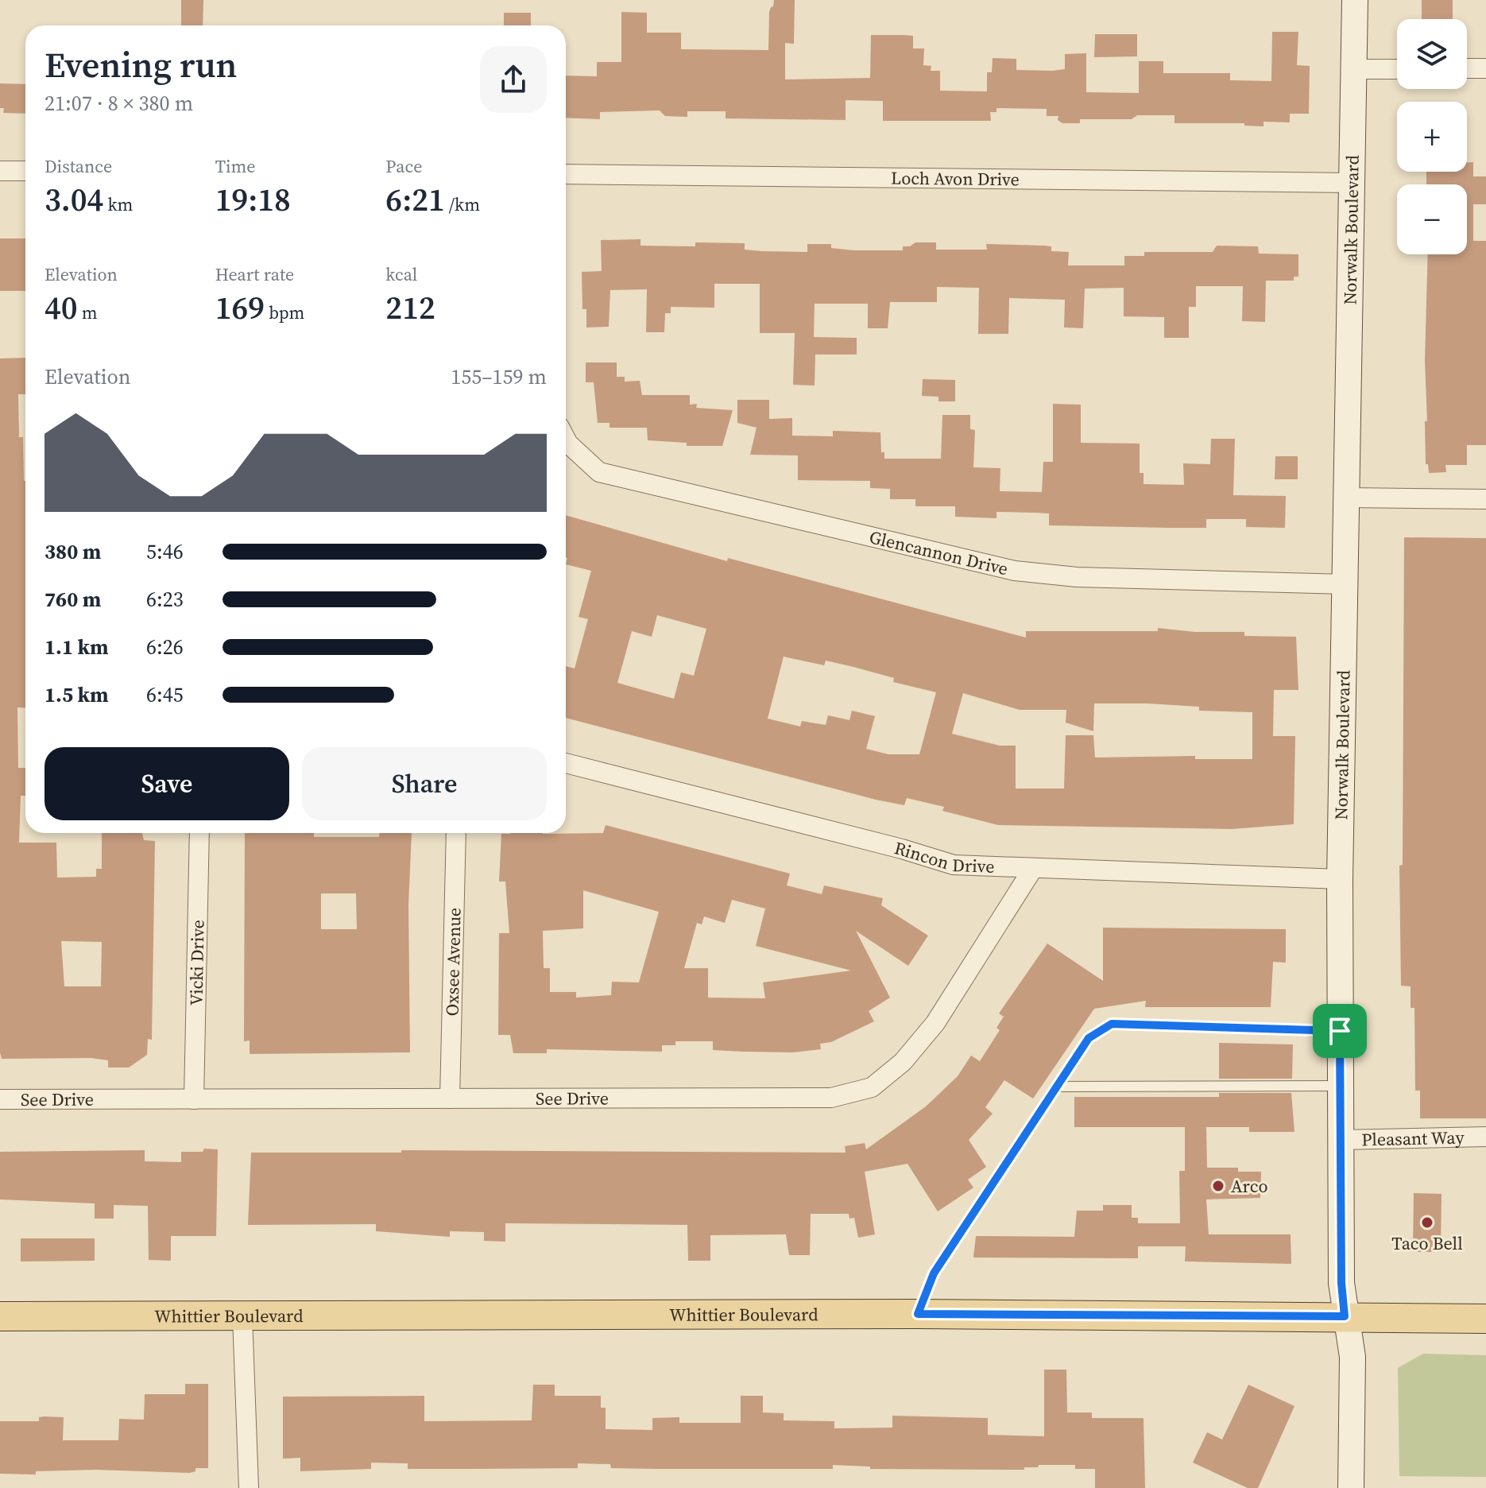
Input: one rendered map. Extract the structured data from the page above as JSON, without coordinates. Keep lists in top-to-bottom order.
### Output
{
  "streets": {
    "main road": ["Norwalk Boulevard", "Whittier Boulevard"],
    "street": [
      "Loch Avon Drive",
      "Glencannon Drive",
      "Rincon Drive",
      "Vicki Drive",
      "Oxsee Avenue",
      "See Drive",
      "Pleasant Way"
    ]
  },
  "crossings": [
    ["Loch Avon Drive", "Norwalk Boulevard"],
    ["Norwalk Boulevard", "Glencannon Drive"],
    ["Norwalk Boulevard", "Rincon Drive"],
    ["Norwalk Boulevard", "Pleasant Way"],
    ["Norwalk Boulevard", "Whittier Boulevard"],
    ["Rincon Drive", "See Drive"],
    ["Vicki Drive", "See Drive"],
    ["Oxsee Avenue", "See Drive"]
  ],
  "places": ["Arco", "Taco Bell"],
  "page": {
    "map_buttons": ["+", "−"],
    "heading": ["Evening run", "21:07 · 8 × 380 m"],
    "stats": [
      ["Distance", "3.04 km"],
      ["Time", "19:18"],
      ["Pace", "6:21 /km"],
      ["Elevation", "40 m"],
      ["Heart rate", "169 bpm"],
      ["kcal", "212"]
    ],
    "chart": ["Elevation", "155–159 m"],
    "list": [
      {
        "name": "380 m",
        "note": "5:46"
      },
      {
        "name": "760 m",
        "note": "6:23"
      },
      {
        "name": "1.1 km",
        "note": "6:26"
      },
      {
        "name": "1.5 km",
        "note": "6:45"
      }
    ],
    "buttons": ["Save", "Share"]
  }
}
